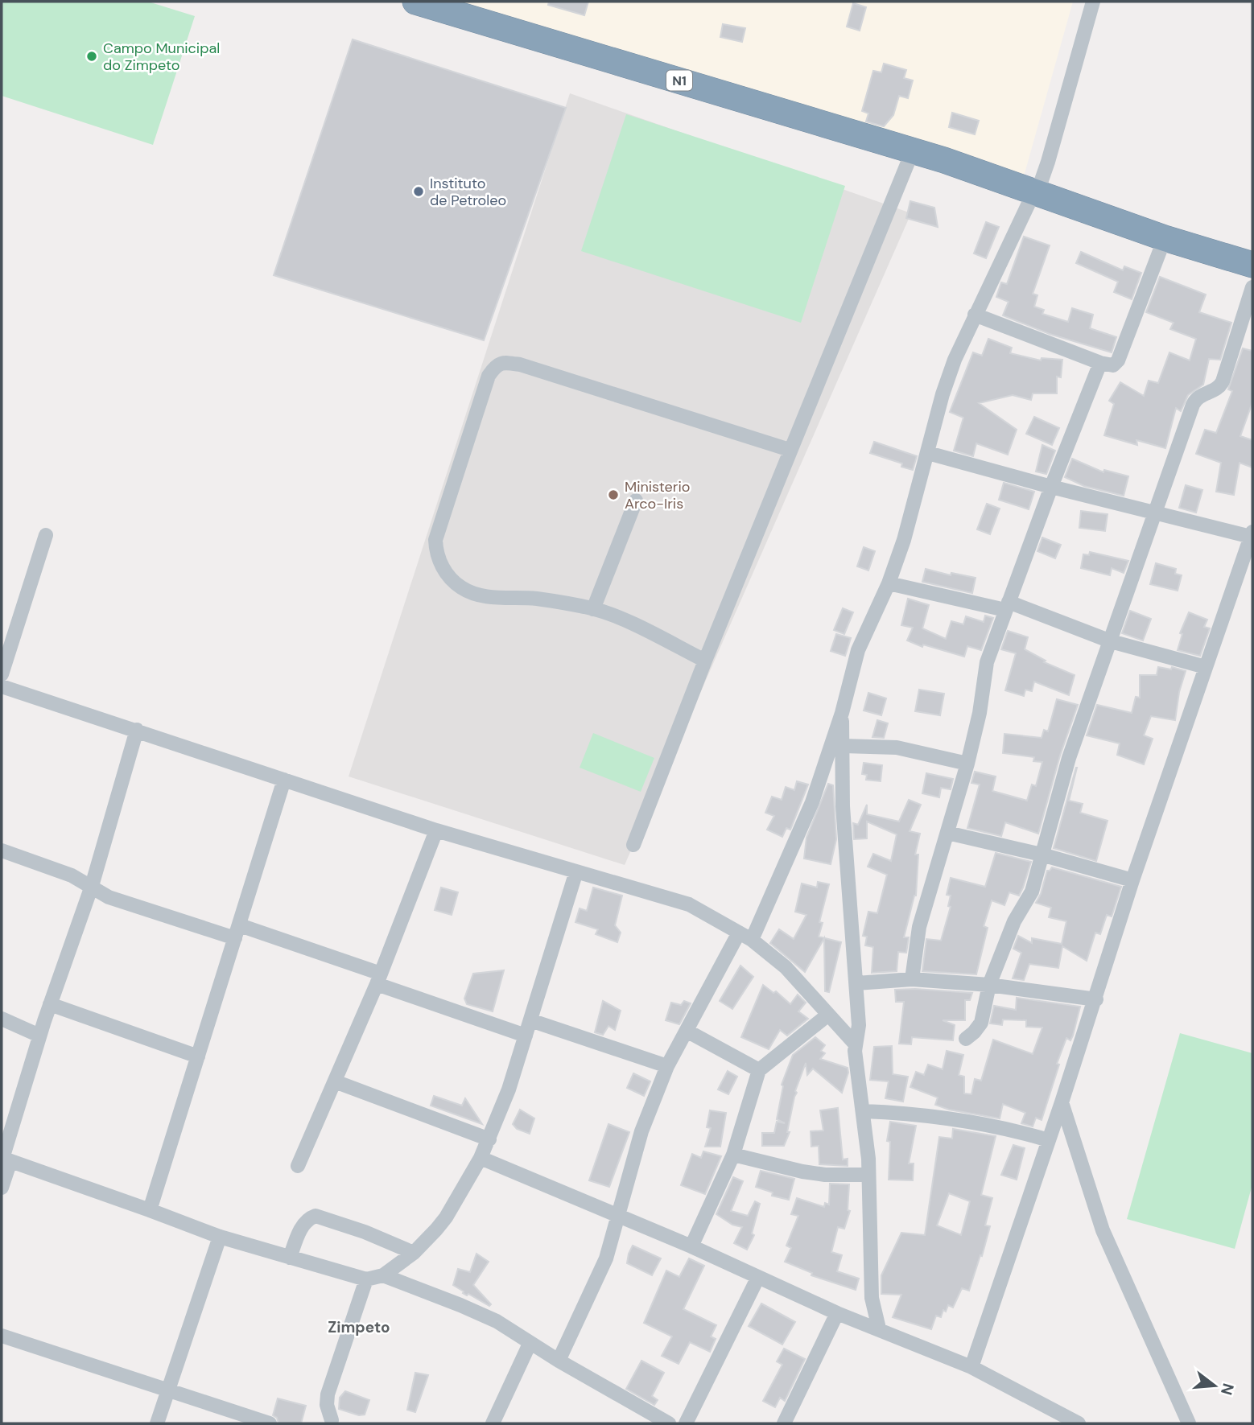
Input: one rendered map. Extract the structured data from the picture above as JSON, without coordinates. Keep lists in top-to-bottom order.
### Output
{
  "streets": {
    "highway": ["N1"]
  },
  "districts": ["Zimpeto"],
  "places": ["Campo Municipal do Zimpeto", "Instituto de Petroleo", "Ministerio Arco-Iris"],
  "north": "right"
}
